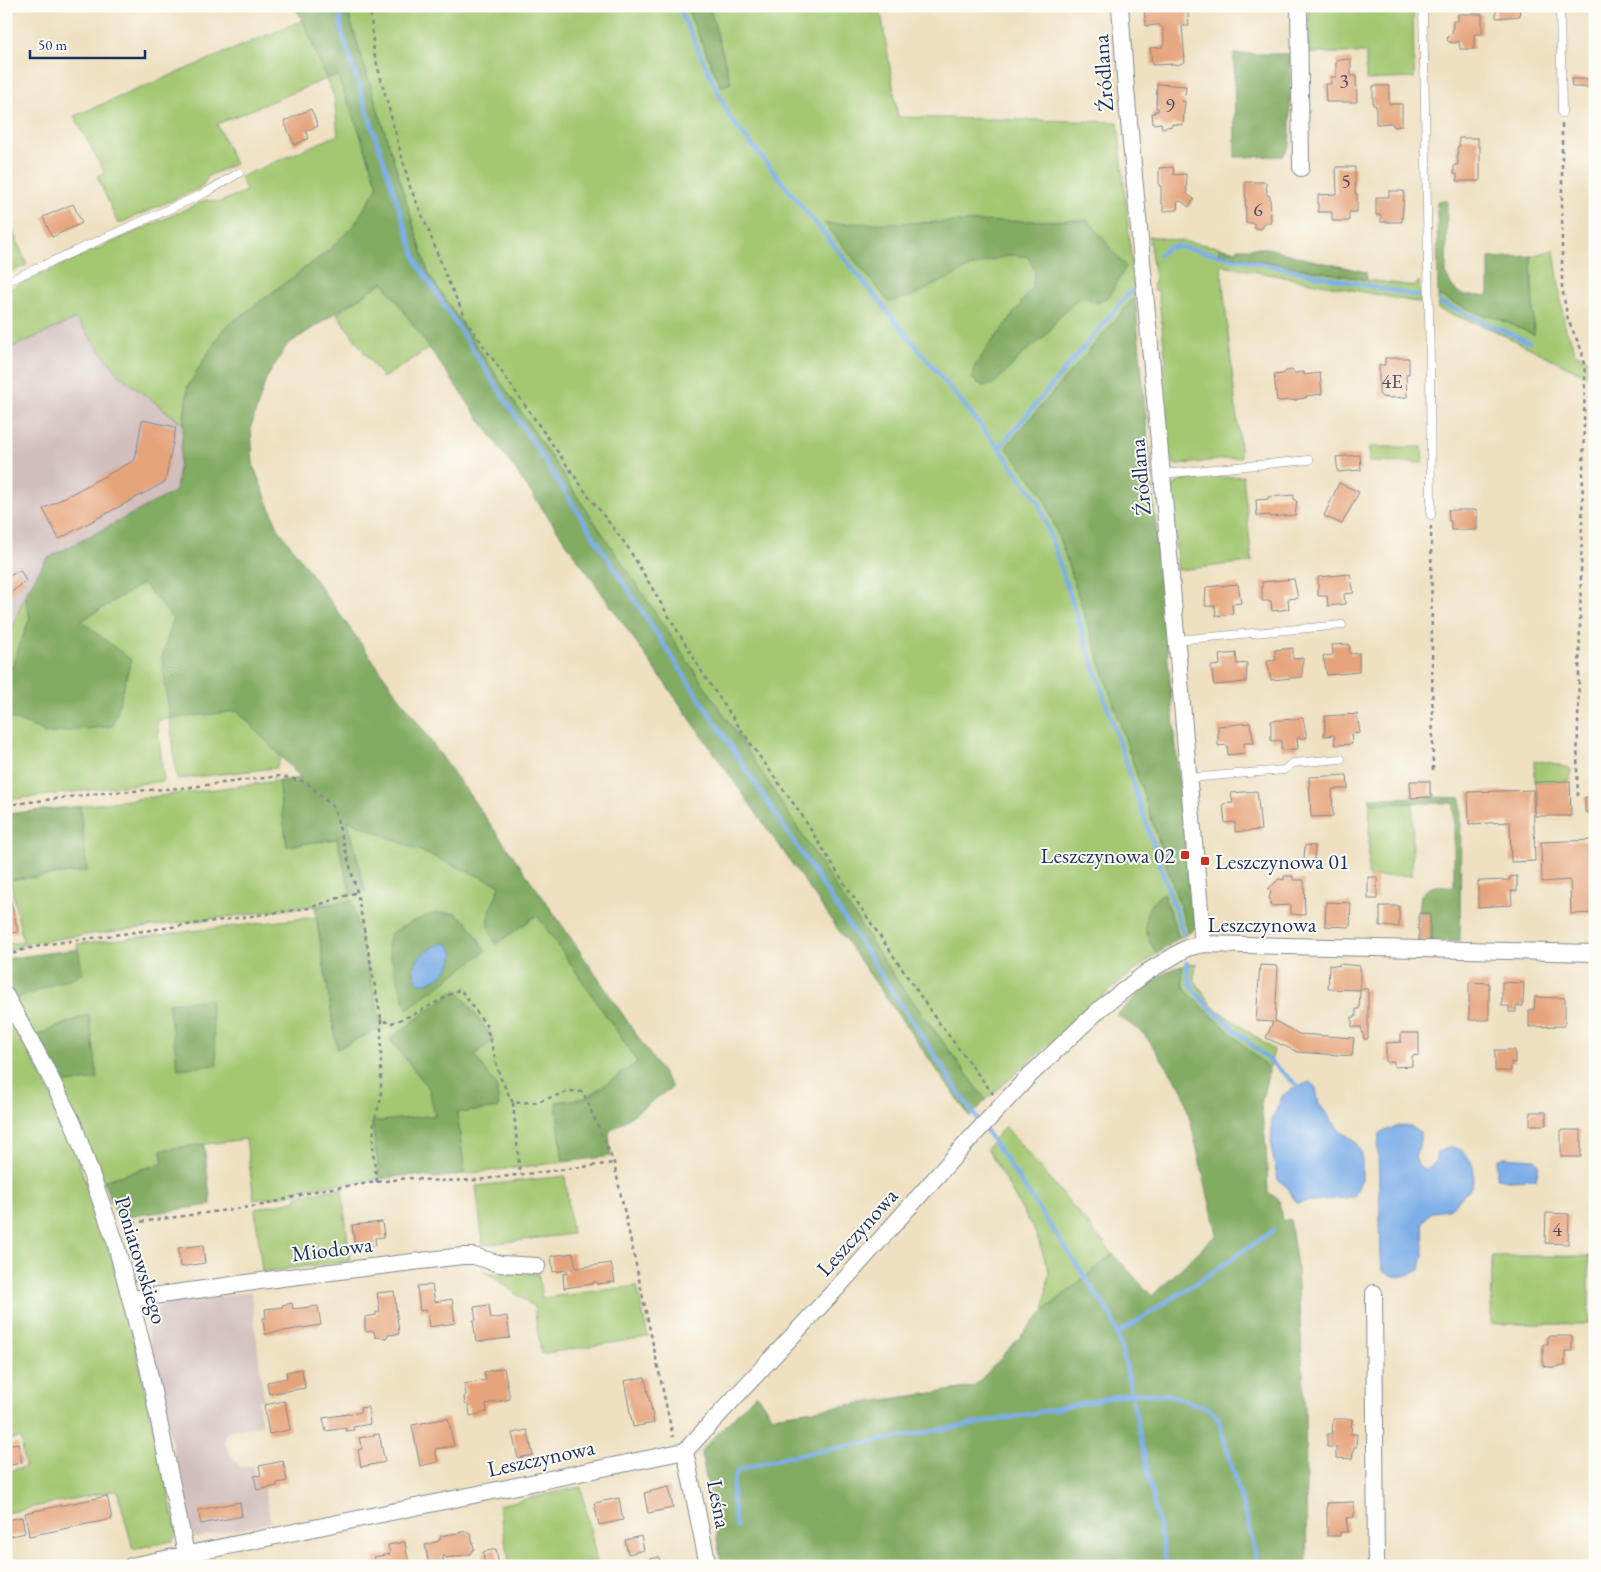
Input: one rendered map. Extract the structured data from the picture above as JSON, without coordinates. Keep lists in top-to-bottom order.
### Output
{
  "streets": {
    "street": [
      "Źródlana",
      "Leszczynowa",
      "Miodowa",
      "Poniatowskiego",
      "Leśna"
    ]
  },
  "crossings": [
    ["Źródlana", "Leszczynowa"],
    ["Leszczynowa", "Poniatowskiego"],
    ["Leszczynowa", "Leśna"],
    ["Miodowa", "Poniatowskiego"]
  ],
  "places": {
    "transit": ["Leszczynowa 02", "Leszczynowa 01"]
  },
  "house_numbers": [
    "3",
    "9",
    "5",
    "6",
    "4E",
    "4"
  ],
  "scale_bar": "50 m"
}
